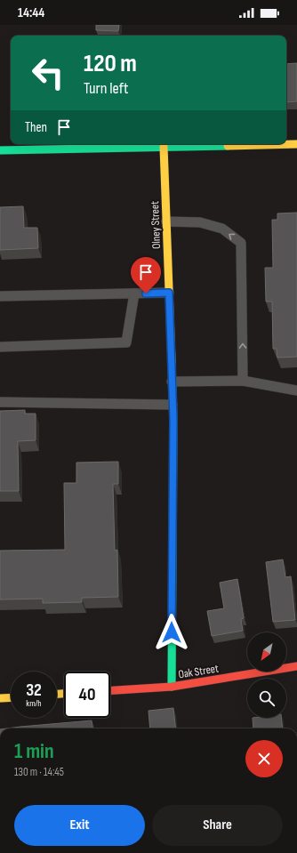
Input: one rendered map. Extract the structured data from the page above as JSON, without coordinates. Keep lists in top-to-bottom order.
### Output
{
  "streets": {
    "street": ["Olney Street", "Oak Street"]
  },
  "crossings": [
    ["Olney Street", "Oak Street"]
  ],
  "north": "bottom left",
  "page": {
    "status": "14:44",
    "turn": ["120 m", "Turn left"],
    "then": "Then",
    "speed": "32 km/h",
    "limit": "40",
    "heading": ["1 min", "130 m · 14:45"],
    "buttons": ["Exit", "Share"]
  }
}
